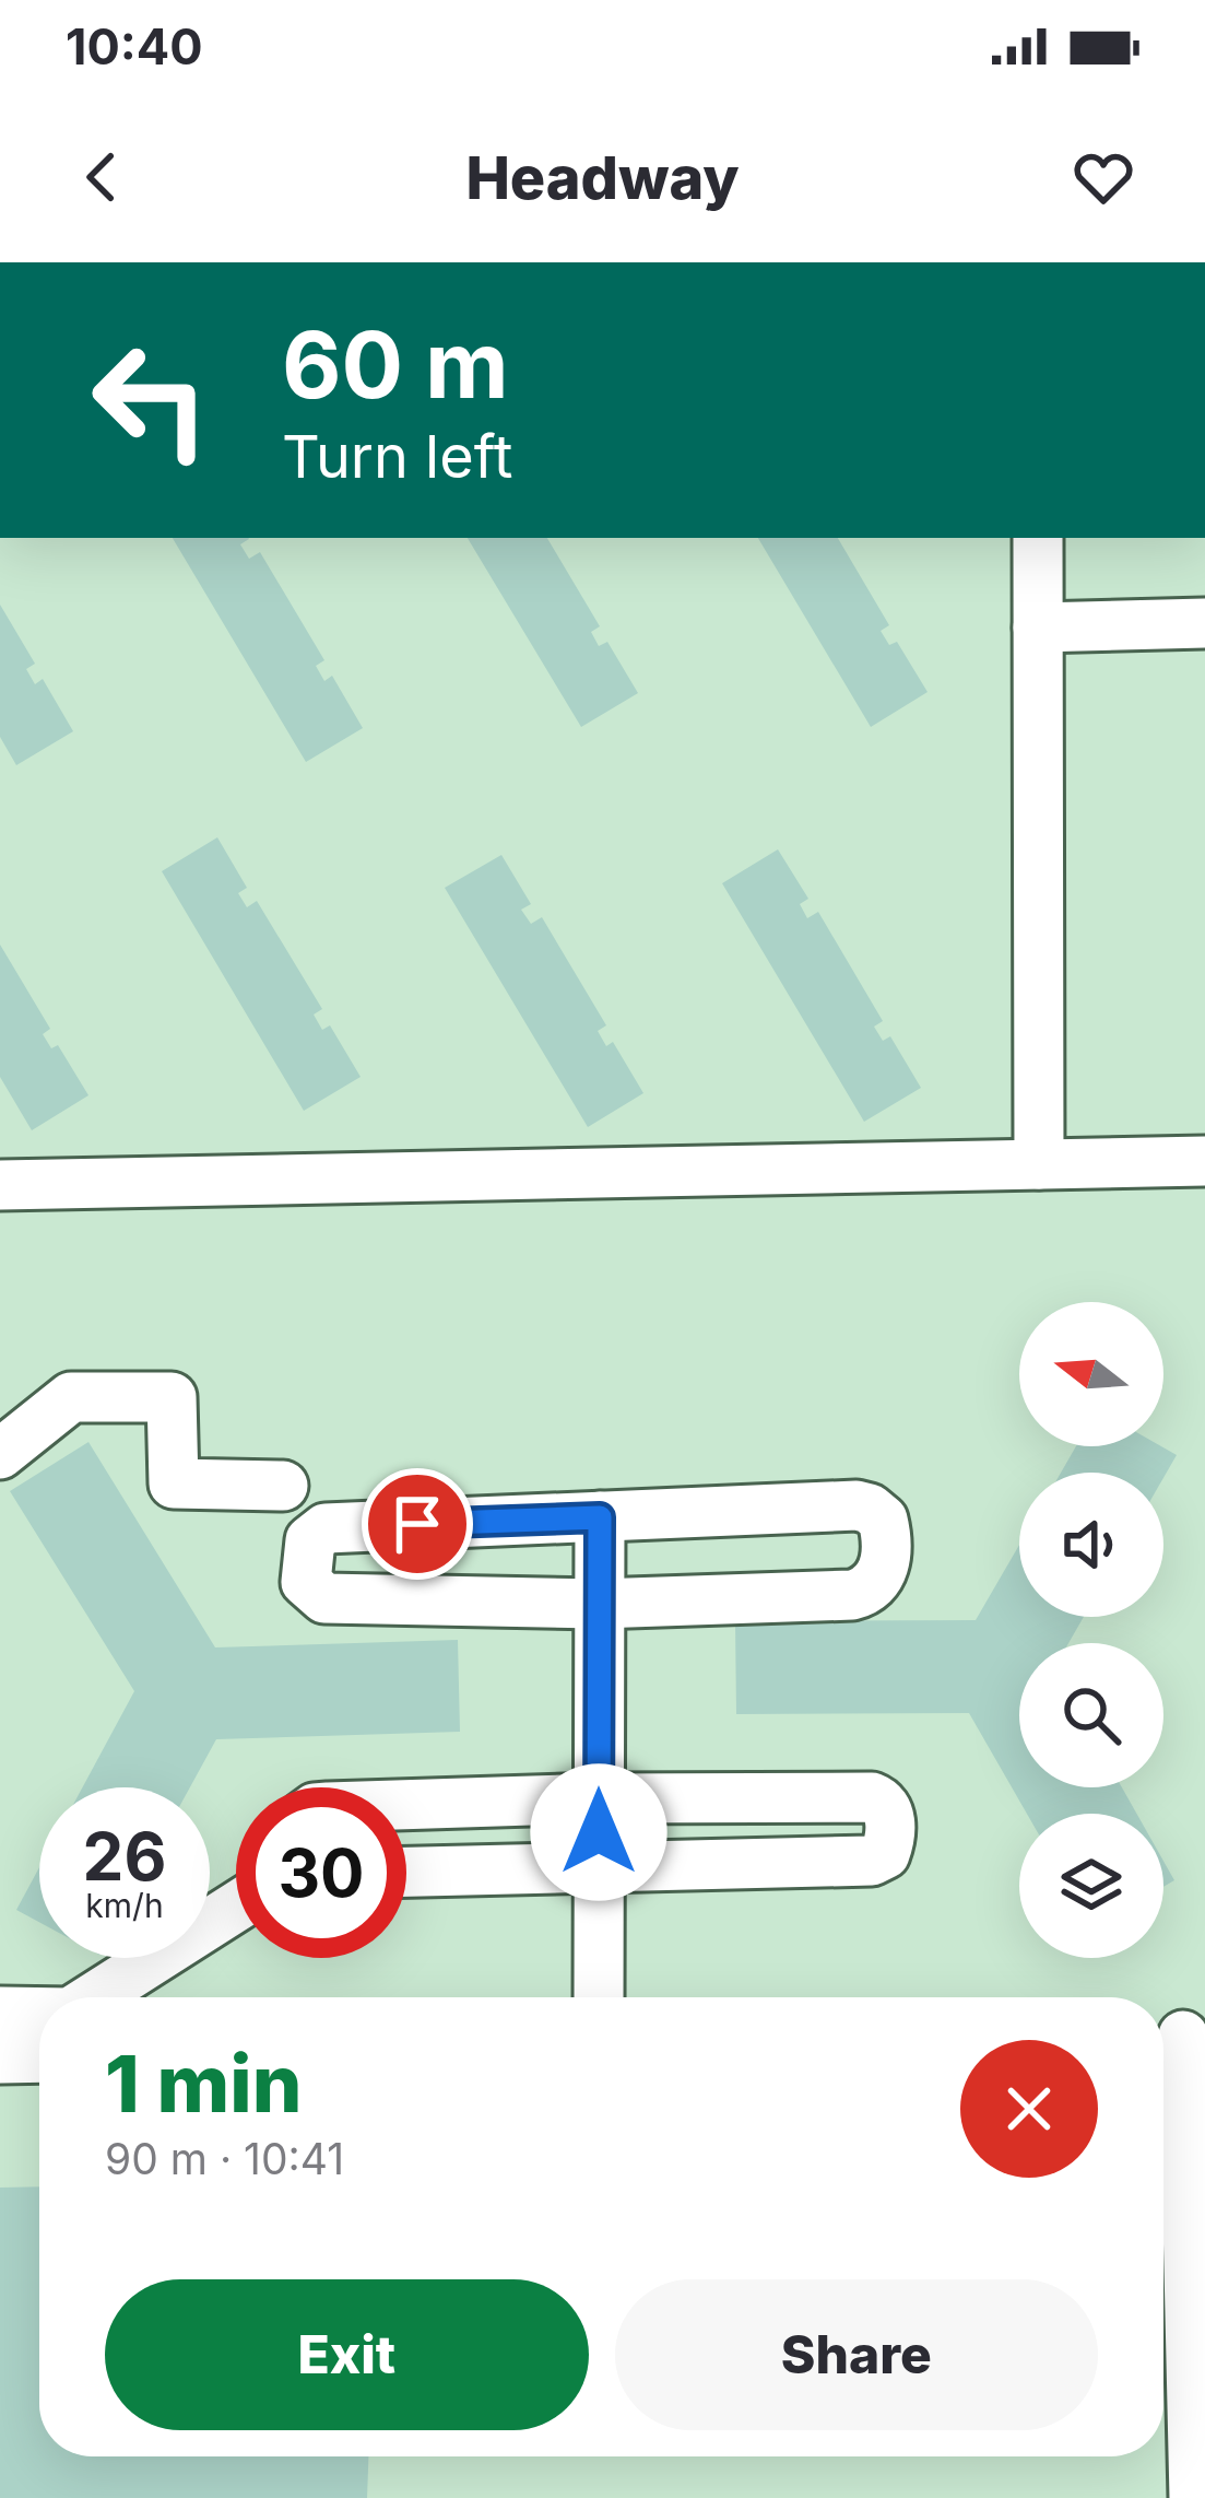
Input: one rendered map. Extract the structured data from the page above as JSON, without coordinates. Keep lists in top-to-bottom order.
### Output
{
  "north": "left",
  "page": {
    "status": "10:40",
    "header": "Headway",
    "turn": ["60 m", "Turn left"],
    "speed": "26 km/h",
    "limit": "30",
    "heading": ["1 min", "90 m · 10:41"],
    "buttons": ["Exit", "Share"]
  }
}
